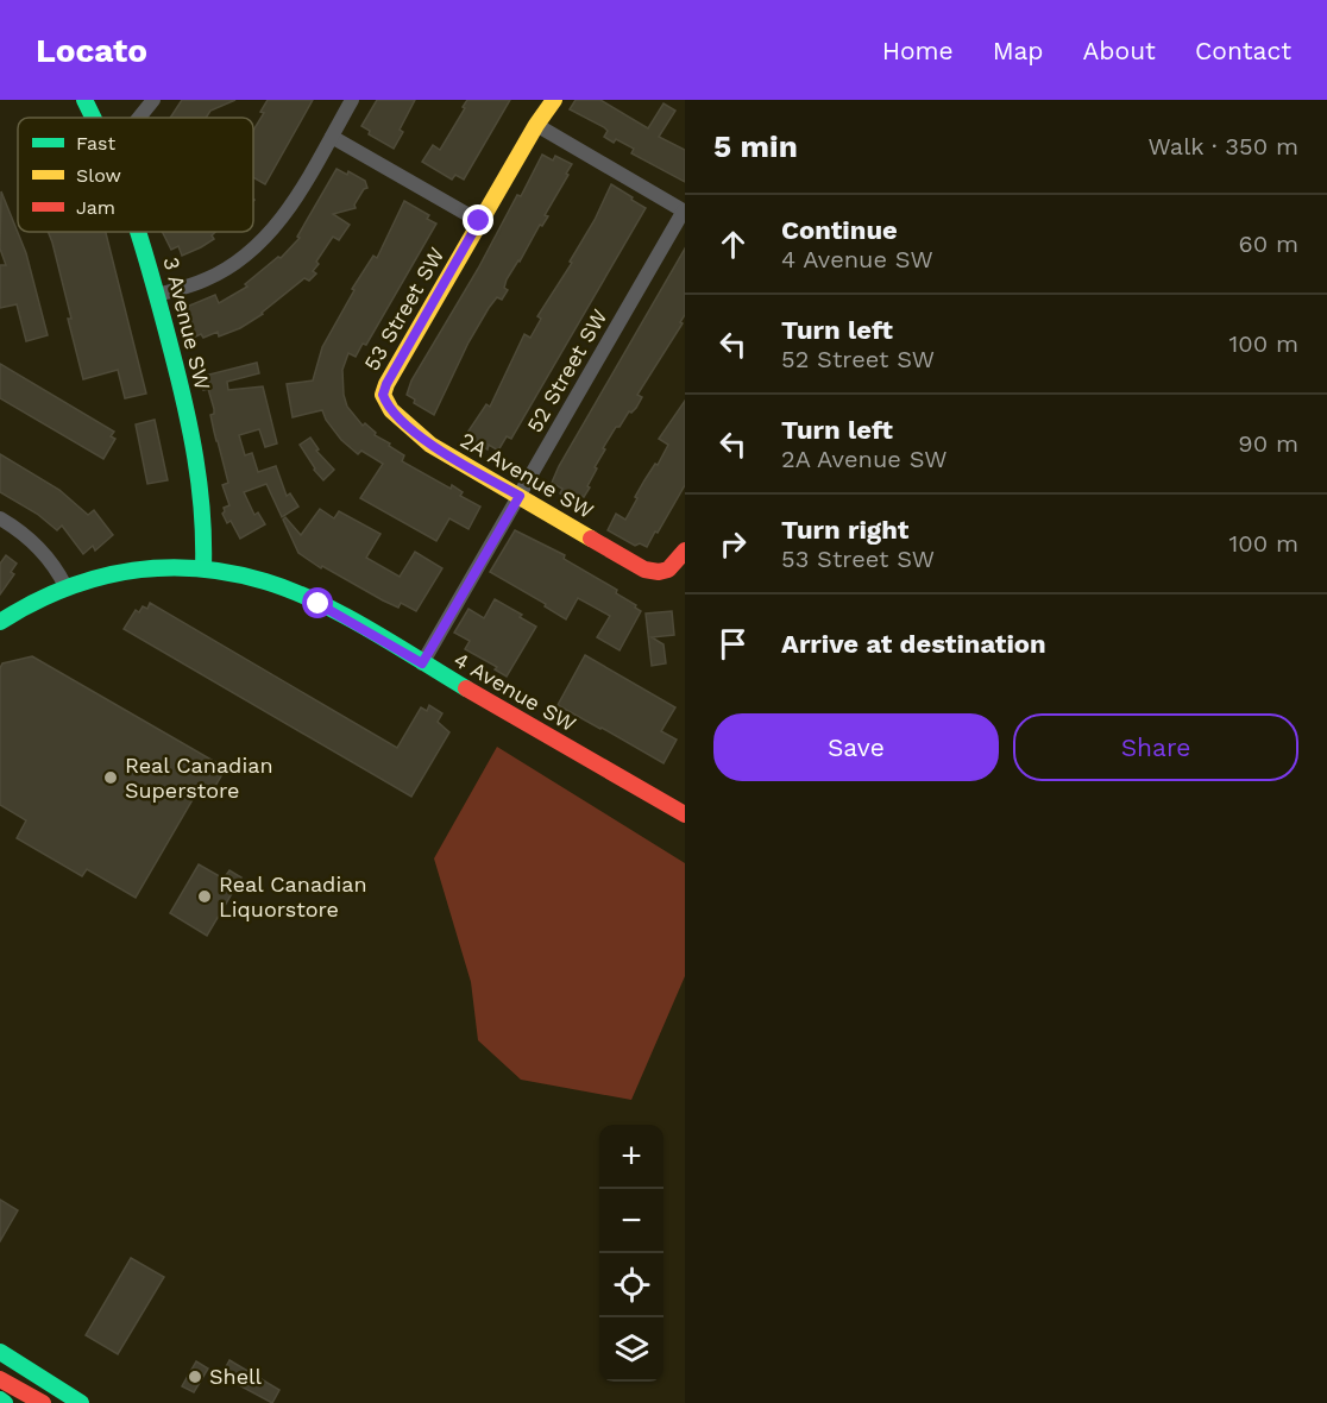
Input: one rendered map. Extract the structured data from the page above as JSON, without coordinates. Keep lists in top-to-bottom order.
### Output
{
  "streets": {
    "street": [
      "53 Street SW",
      "3 Avenue SW",
      "52 Street SW",
      "2A Avenue SW",
      "4 Avenue SW"
    ]
  },
  "crossings": [
    ["53 Street SW", "2A Avenue SW"],
    ["3 Avenue SW", "4 Avenue SW"],
    ["52 Street SW", "2A Avenue SW"],
    ["52 Street SW", "4 Avenue SW"]
  ],
  "places": ["Real Canadian Superstore", "Real Canadian Liquorstore", "Shell"],
  "legend": ["Fast", "Slow", "Jam"],
  "page": {
    "header": "Locato",
    "nav": [
      "Home",
      "Map",
      "About",
      "Contact"
    ],
    "heading": ["5 min", "Walk · 350 m"],
    "list": [
      ["Continue", "4 Avenue SW", "60 m"],
      ["Turn left", "52 Street SW", "100 m"],
      ["Turn left", "2A Avenue SW", "90 m"],
      ["Turn right", "53 Street SW", "100 m"],
      "Arrive at destination"
    ],
    "buttons": ["Save", "Share"],
    "map_buttons": ["+", "−"]
  }
}
